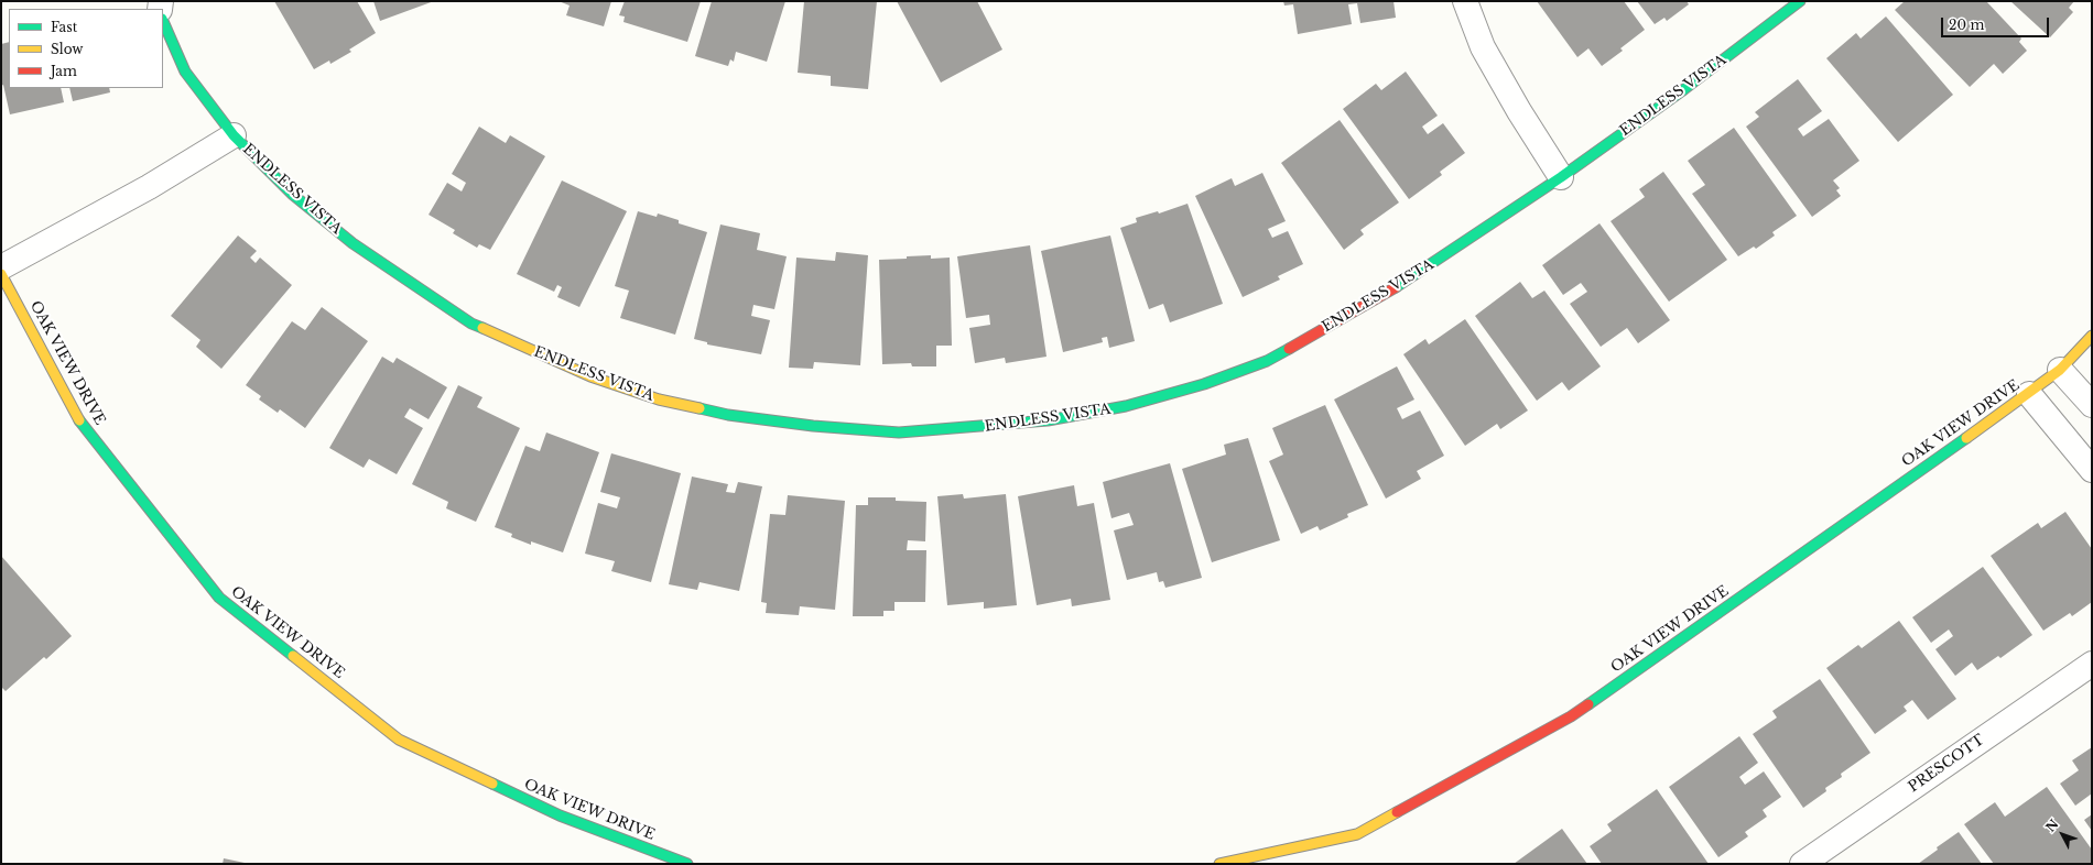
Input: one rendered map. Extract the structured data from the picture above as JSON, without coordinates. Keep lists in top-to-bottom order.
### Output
{
  "streets": {
    "street": ["ENDLESS VISTA", "OAK VIEW DRIVE", "PRESCOTT"]
  },
  "legend": ["Fast", "Slow", "Jam"],
  "scale_bar": "20 m",
  "north": "top left"
}
